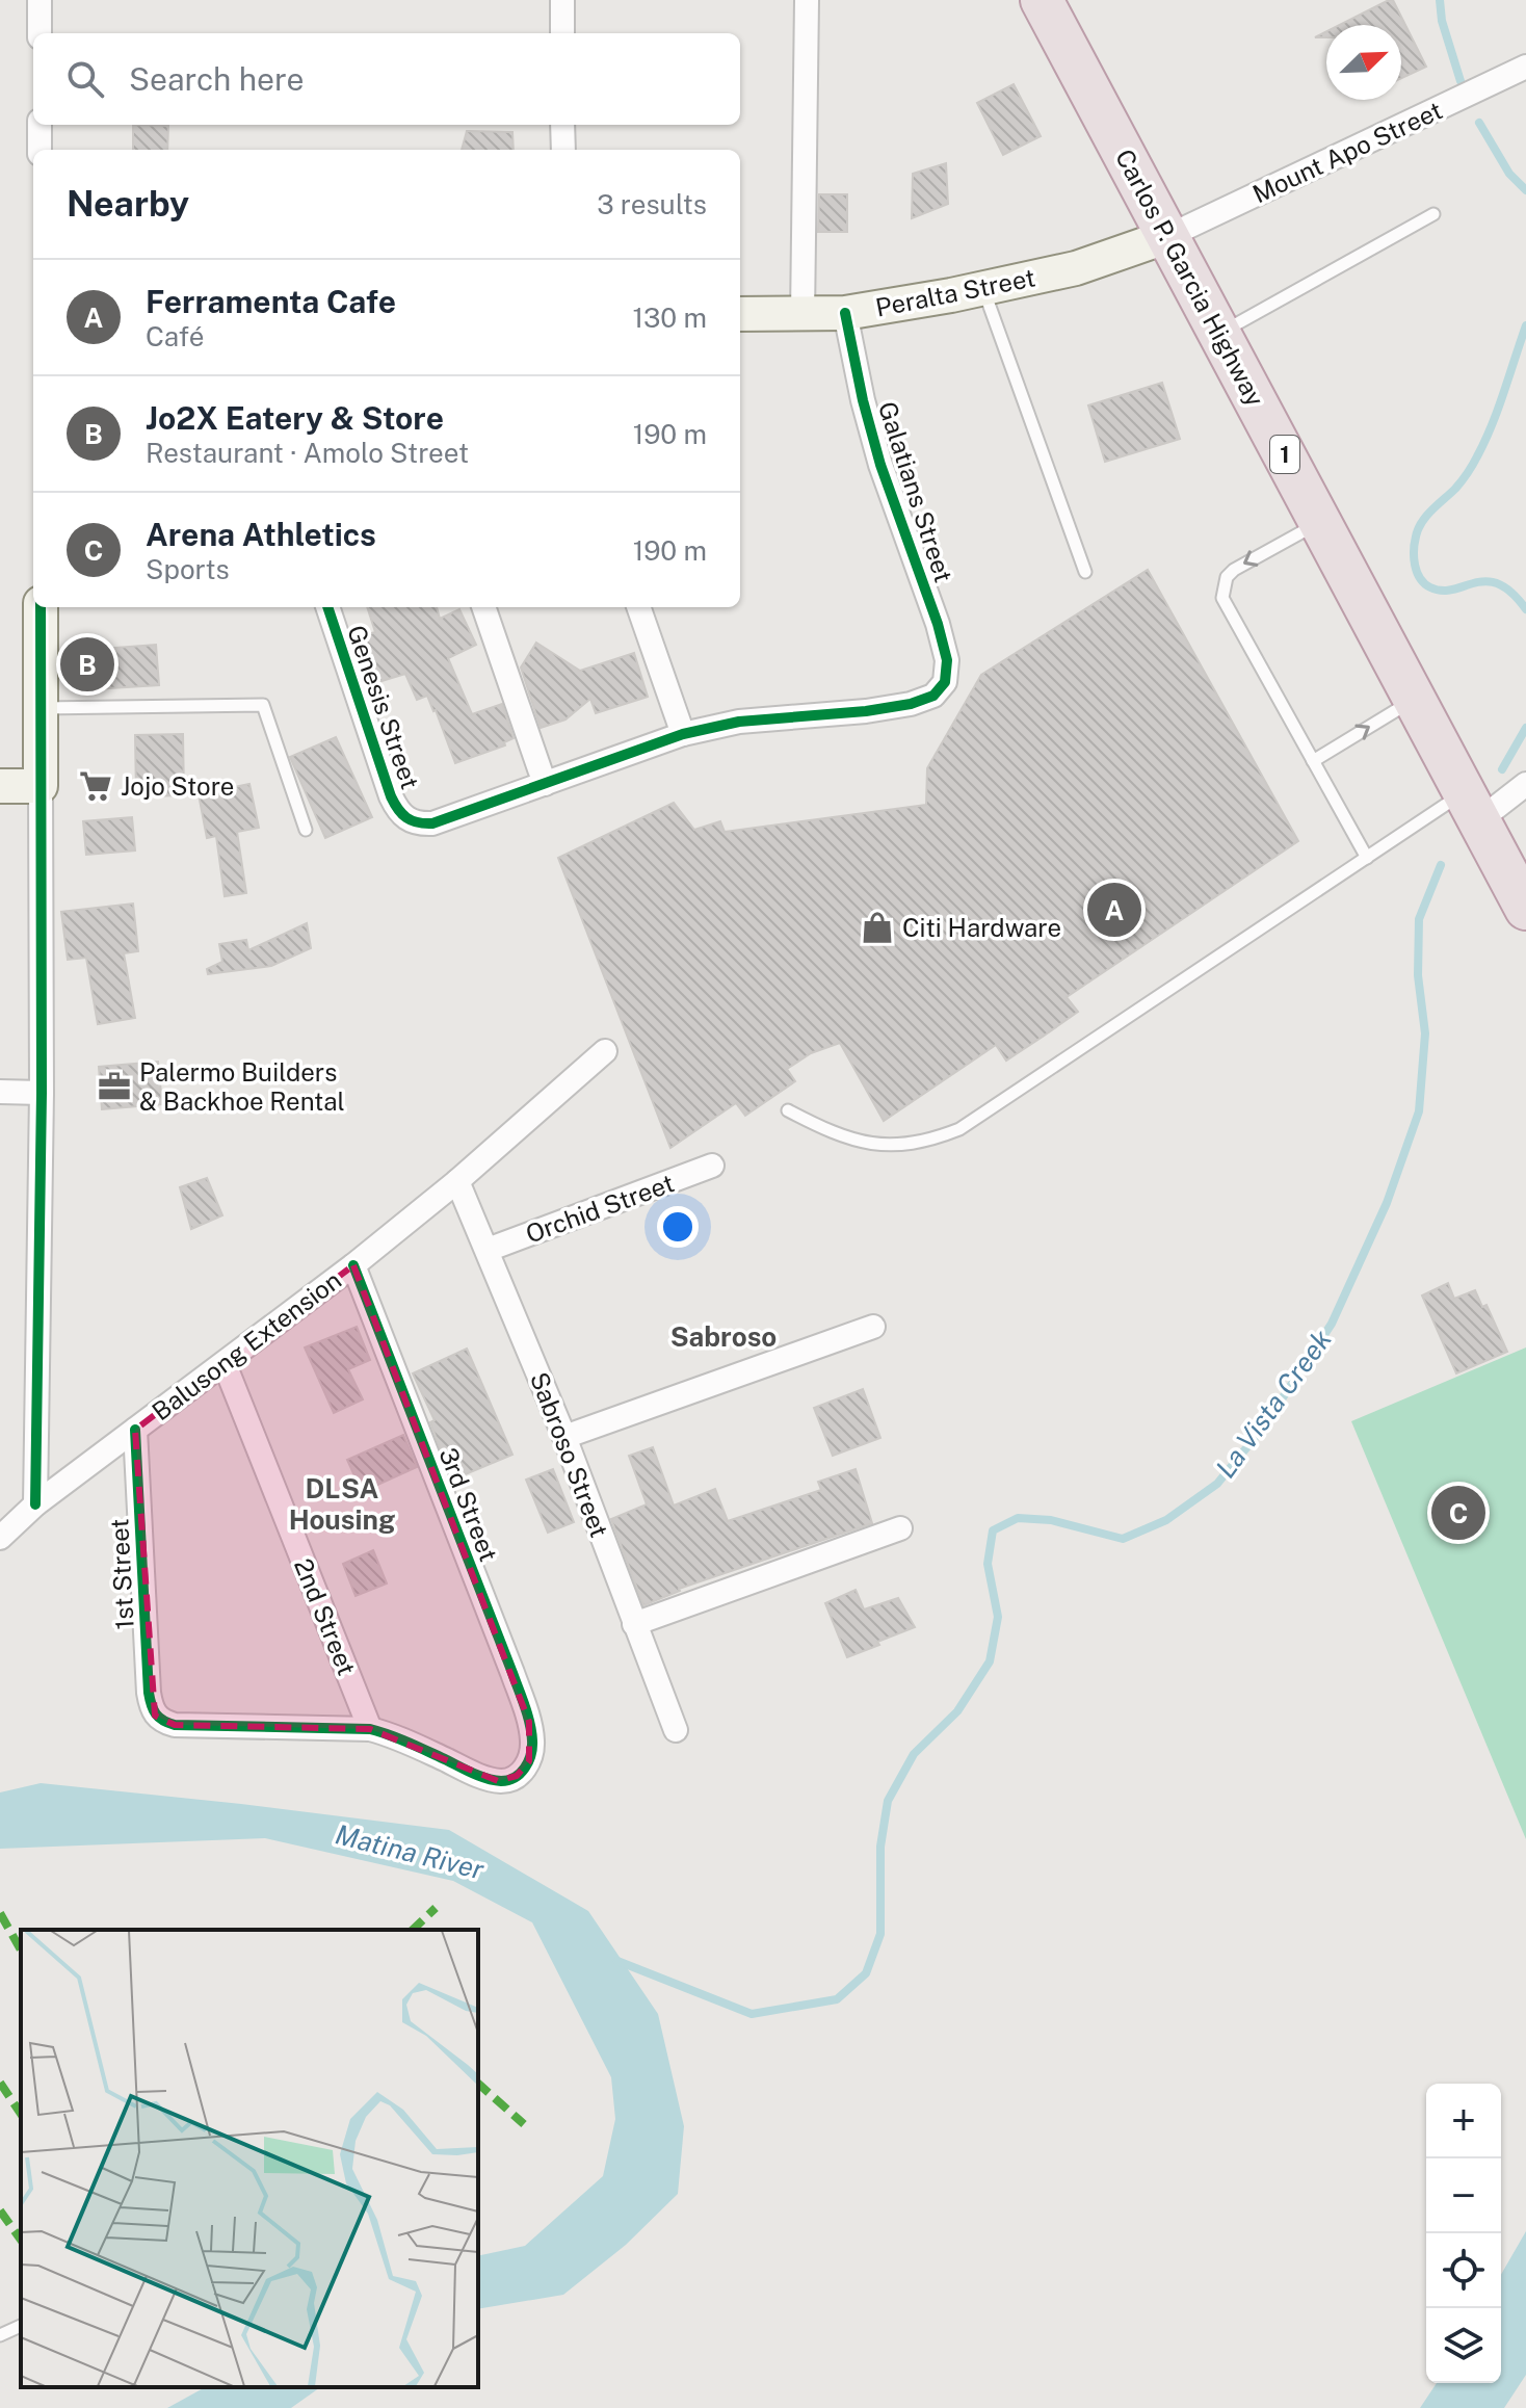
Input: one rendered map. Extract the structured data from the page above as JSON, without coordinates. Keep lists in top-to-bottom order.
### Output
{
  "streets": {
    "highway": ["Carlos P. Garcia Highway", "1"],
    "street": [
      "Mount Apo Street",
      "Peralta Street",
      "Galatians Street",
      "Genesis Street",
      "Orchid Street",
      "Balusong Extension",
      "Sabroso Street",
      "3rd Street",
      "1st Street",
      "2nd Street"
    ]
  },
  "crossings": [
    ["Mount Apo Street", "Carlos P. Garcia Highway"],
    ["Mount Apo Street", "Peralta Street"],
    ["Carlos P. Garcia Highway", "Peralta Street"],
    ["Peralta Street", "Galatians Street"],
    ["Orchid Street", "Sabroso Street"],
    ["Balusong Extension", "Sabroso Street"],
    ["Balusong Extension", "3rd Street"],
    ["Balusong Extension", "1st Street"],
    ["Balusong Extension", "2nd Street"],
    ["3rd Street", "1st Street"],
    ["3rd Street", "2nd Street"],
    ["1st Street", "2nd Street"]
  ],
  "districts": ["Sabroso", "DLSA Housing"],
  "water": ["La Vista Creek", "Matina River"],
  "places": {
    "supermarket": ["Jojo Store"],
    "shop": ["Citi Hardware"],
    "office": ["Palermo Builders & Backhoe Rental"]
  },
  "north": "top right",
  "page": {
    "search": "Search here",
    "heading": ["Nearby", "3 results"],
    "list": [
      {
        "mark": "A",
        "name": "Ferramenta Cafe",
        "note": "Café",
        "value": "130 m"
      },
      {
        "mark": "B",
        "name": "Jo2X Eatery & Store",
        "note": "Restaurant · Amolo Street",
        "value": "190 m"
      },
      {
        "mark": "C",
        "name": "Arena Athletics",
        "note": "Sports",
        "value": "190 m"
      }
    ],
    "pins": ["B", "A", "C"],
    "map_buttons": ["+", "−"]
  }
}
